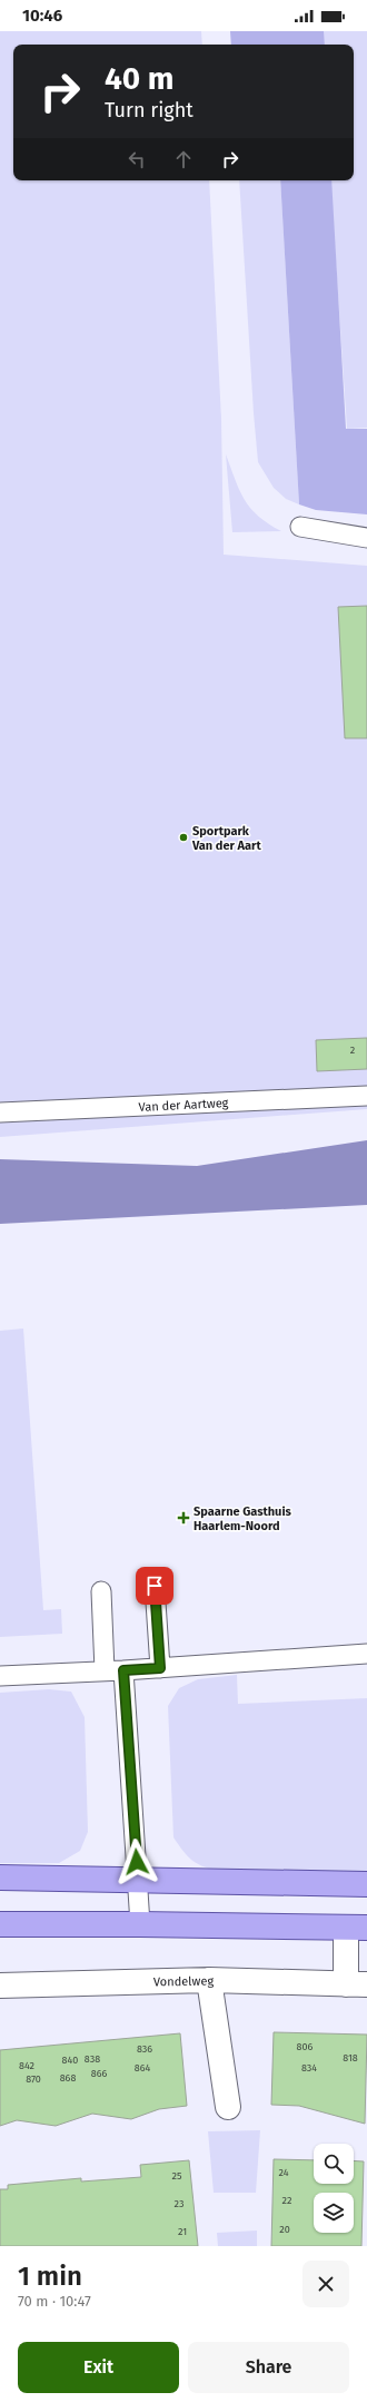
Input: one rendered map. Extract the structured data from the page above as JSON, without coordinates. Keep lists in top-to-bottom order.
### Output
{
  "streets": {
    "street": ["Vondelweg"],
    "lane": ["Van der Aartweg"]
  },
  "places": {
    "other": ["Sportpark Van der Aart"],
    "health": ["Spaarne Gasthuis Haarlem-Noord"]
  },
  "house_numbers": [
    "2",
    "806",
    "836",
    "818",
    "838",
    "840",
    "842",
    "864",
    "834",
    "866",
    "868",
    "870",
    "24",
    "25",
    "22",
    "23",
    "20",
    "21"
  ],
  "page": {
    "status": "10:46",
    "turn": ["40 m", "Turn right"],
    "heading": ["1 min", "70 m · 10:47"],
    "buttons": ["Exit", "Share"]
  }
}
